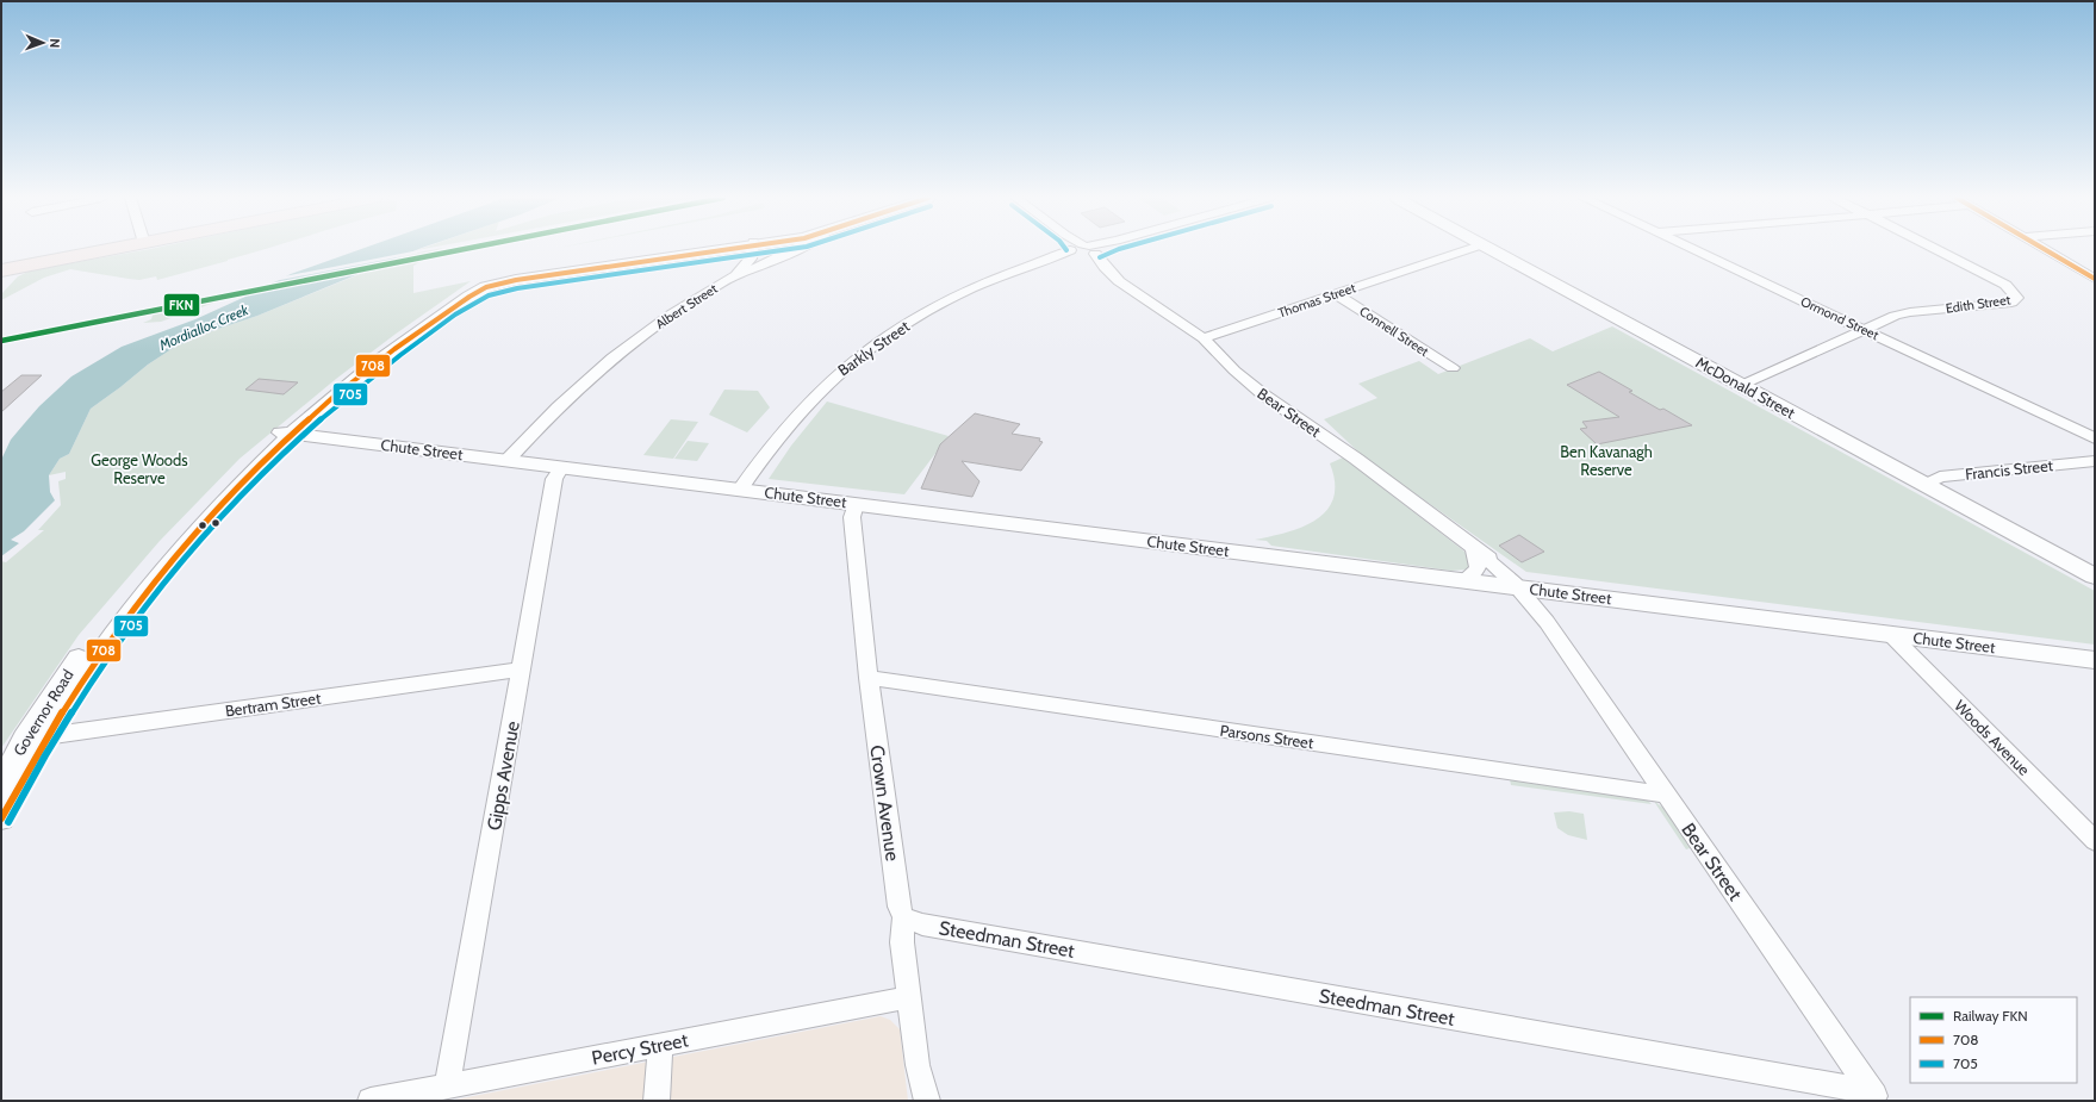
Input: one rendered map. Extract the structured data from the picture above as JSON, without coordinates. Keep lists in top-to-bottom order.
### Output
{
  "streets": {
    "street": [
      "Thomas Street",
      "Edith Street",
      "Albert Street",
      "Ormond Street",
      "Connell Street",
      "Barkly Street",
      "McDonald Street",
      "Bear Street",
      "Chute Street",
      "Francis Street",
      "Bertram Street",
      "Governor Road",
      "Parsons Street",
      "Woods Avenue",
      "Gipps Avenue",
      "Crown Avenue",
      "Steedman Street",
      "Percy Street"
    ]
  },
  "crossings": [
    ["Thomas Street", "Connell Street"],
    ["Thomas Street", "Bear Street"],
    ["Edith Street", "Ormond Street"],
    ["Edith Street", "McDonald Street"],
    ["Albert Street", "Chute Street"],
    ["Barkly Street", "Bear Street"],
    ["Barkly Street", "Chute Street"],
    ["McDonald Street", "Francis Street"],
    ["Bear Street", "Chute Street"],
    ["Bear Street", "Parsons Street"],
    ["Bear Street", "Steedman Street"],
    ["Chute Street", "Governor Road"],
    ["Chute Street", "Woods Avenue"],
    ["Chute Street", "Gipps Avenue"],
    ["Chute Street", "Crown Avenue"],
    ["Bertram Street", "Governor Road"],
    ["Bertram Street", "Gipps Avenue"],
    ["Parsons Street", "Crown Avenue"],
    ["Gipps Avenue", "Percy Street"],
    ["Crown Avenue", "Steedman Street"],
    ["Crown Avenue", "Percy Street"]
  ],
  "water": ["Mordialloc Creek"],
  "parks": ["Ben Kavanagh Reserve", "George Woods Reserve"],
  "lines": ["rail line FKN", "transit line 708", "transit line 705"],
  "legend": ["Railway FKN", "708", "705"],
  "north": "right"
}
